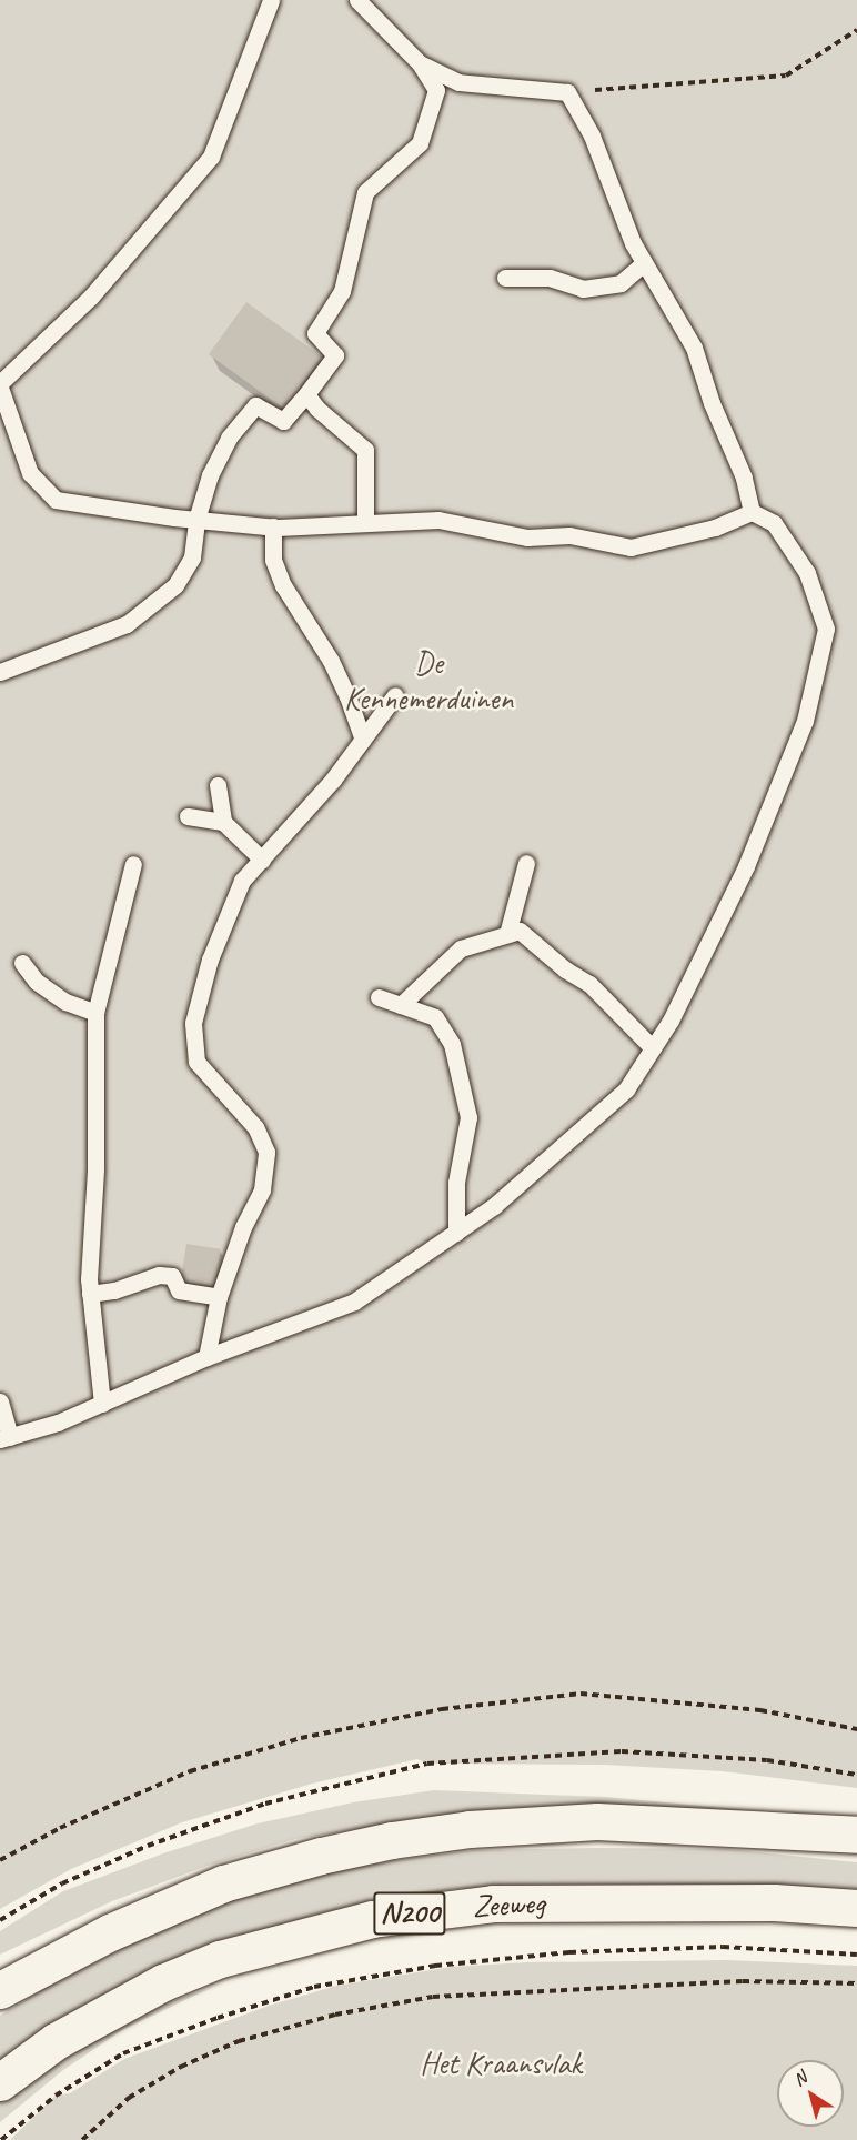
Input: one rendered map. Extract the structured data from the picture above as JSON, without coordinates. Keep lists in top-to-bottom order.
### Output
{
  "streets": {
    "main road": ["Zeeweg", "N200"]
  },
  "parks": ["De Kennemerduinen", "Het Kraansvlak"],
  "north": "top left"
}
